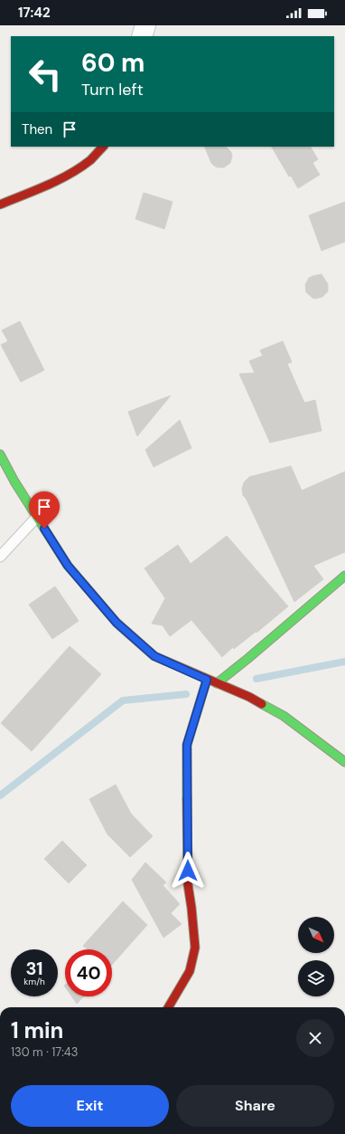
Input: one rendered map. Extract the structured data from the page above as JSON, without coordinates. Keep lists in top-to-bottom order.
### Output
{
  "north": "bottom right",
  "page": {
    "status": "17:42",
    "turn": ["60 m", "Turn left"],
    "then": "Then",
    "speed": "31 km/h",
    "limit": "40",
    "heading": ["1 min", "130 m · 17:43"],
    "buttons": ["Exit", "Share"]
  }
}
